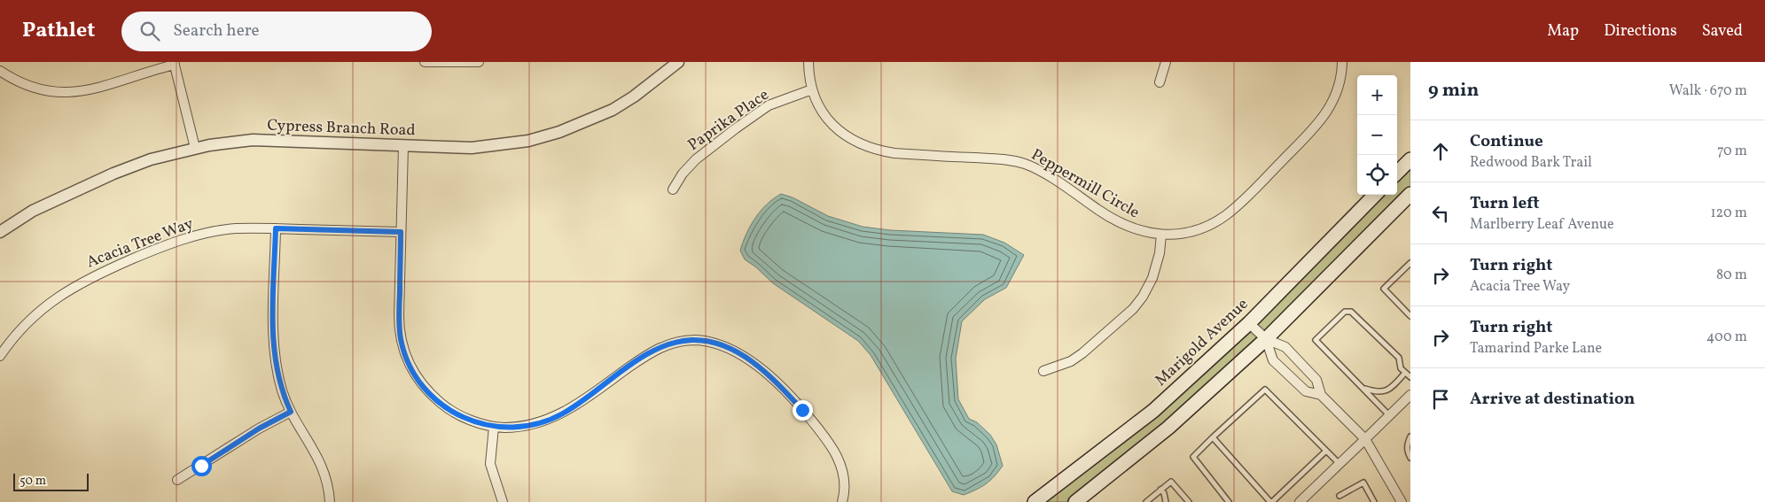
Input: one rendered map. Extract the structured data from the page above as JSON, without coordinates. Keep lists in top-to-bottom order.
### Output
{
  "streets": {
    "main road": ["Marigold Avenue"],
    "street": [
      "Paprika Place",
      "Cypress Branch Road",
      "Peppermill Circle",
      "Acacia Tree Way"
    ]
  },
  "crossings": [
    ["Paprika Place", "Peppermill Circle"]
  ],
  "scale_bar": "50 m",
  "page": {
    "header": "Pathlet",
    "search": "Search here",
    "nav": ["Map", "Directions", "Saved"],
    "heading": ["9 min", "Walk · 670 m"],
    "map_buttons": ["+", "−"],
    "list": [
      ["Continue", "Redwood Bark Trail", "70 m"],
      ["Turn left", "Marlberry Leaf Avenue", "120 m"],
      ["Turn right", "Acacia Tree Way", "80 m"],
      ["Turn right", "Tamarind Parke Lane", "400 m"],
      "Arrive at destination"
    ],
    "scale": "50 m"
  }
}
